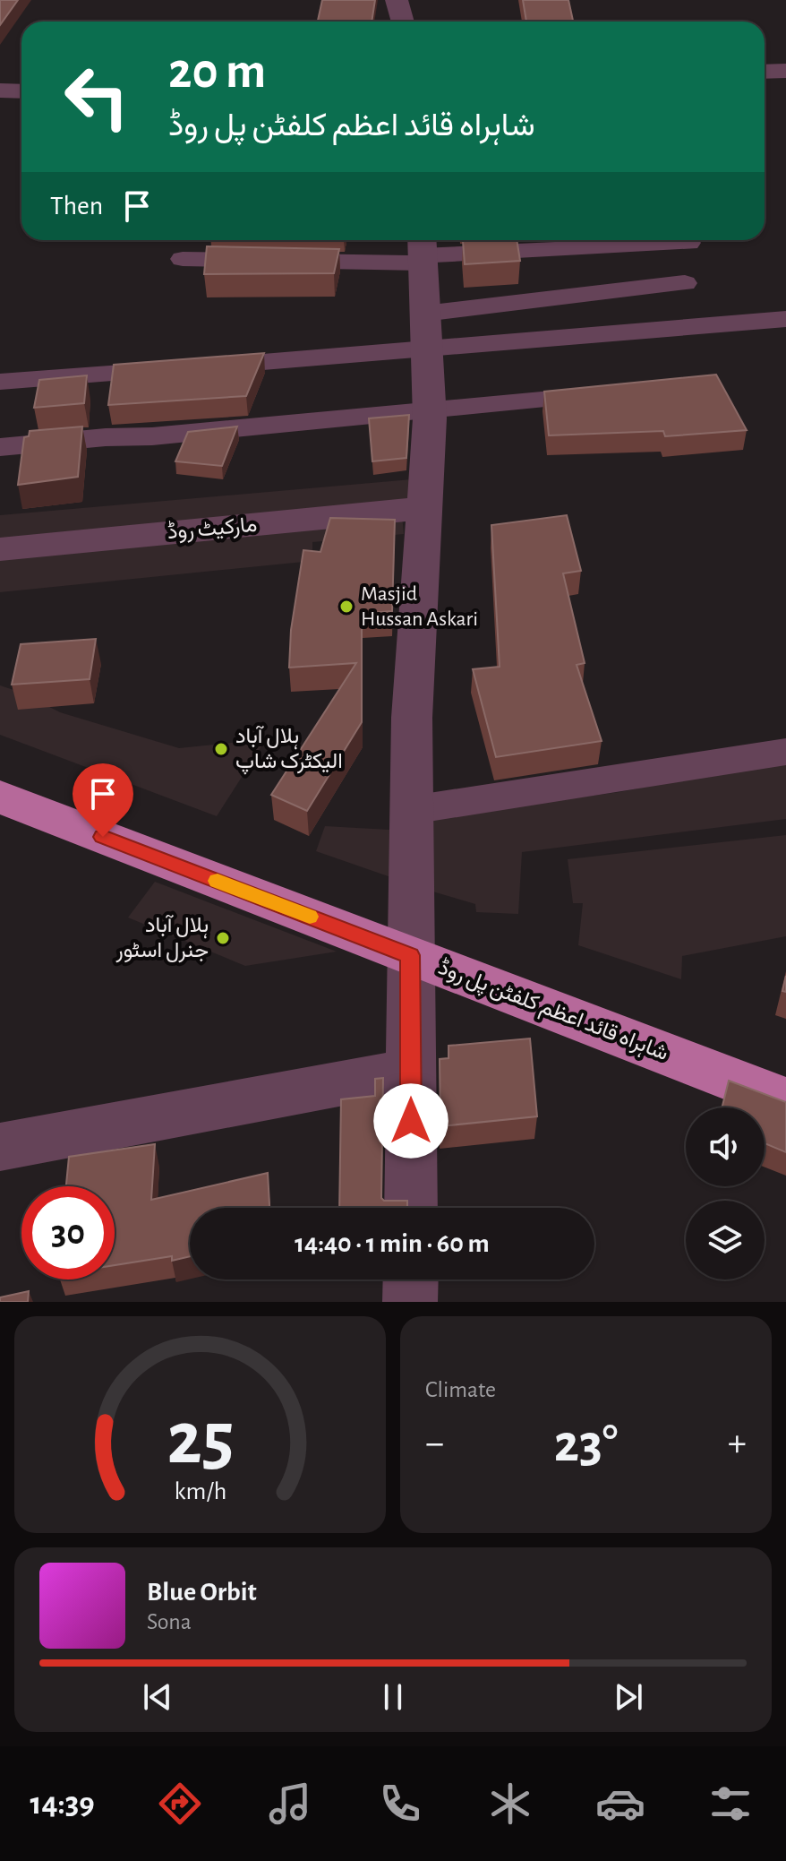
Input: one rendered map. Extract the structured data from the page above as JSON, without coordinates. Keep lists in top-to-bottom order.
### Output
{
  "streets": {
    "highway": ["شاہراہ قائد اعظم کلفٹن پل روڈ"],
    "street": ["مارکیٹ روڈ"]
  },
  "places": ["Masjid Hussan Askari", "ہلال آباد الیکٹرک شاپ", "ہلال آباد جنرل اسٹور"],
  "page": {
    "turn": ["20 m", "شاہراہ قائد اعظم کلفٹن پل روڈ"],
    "then": "Then",
    "limit": "30",
    "trip": "14:40 · 1 min · 60 m",
    "tile": "Climate",
    "heat": ["−", "23°", "+"],
    "song": ["Blue Orbit", "Sona"],
    "tabs": "14:39",
    "gauge": ["25", "km/h"]
  }
}
